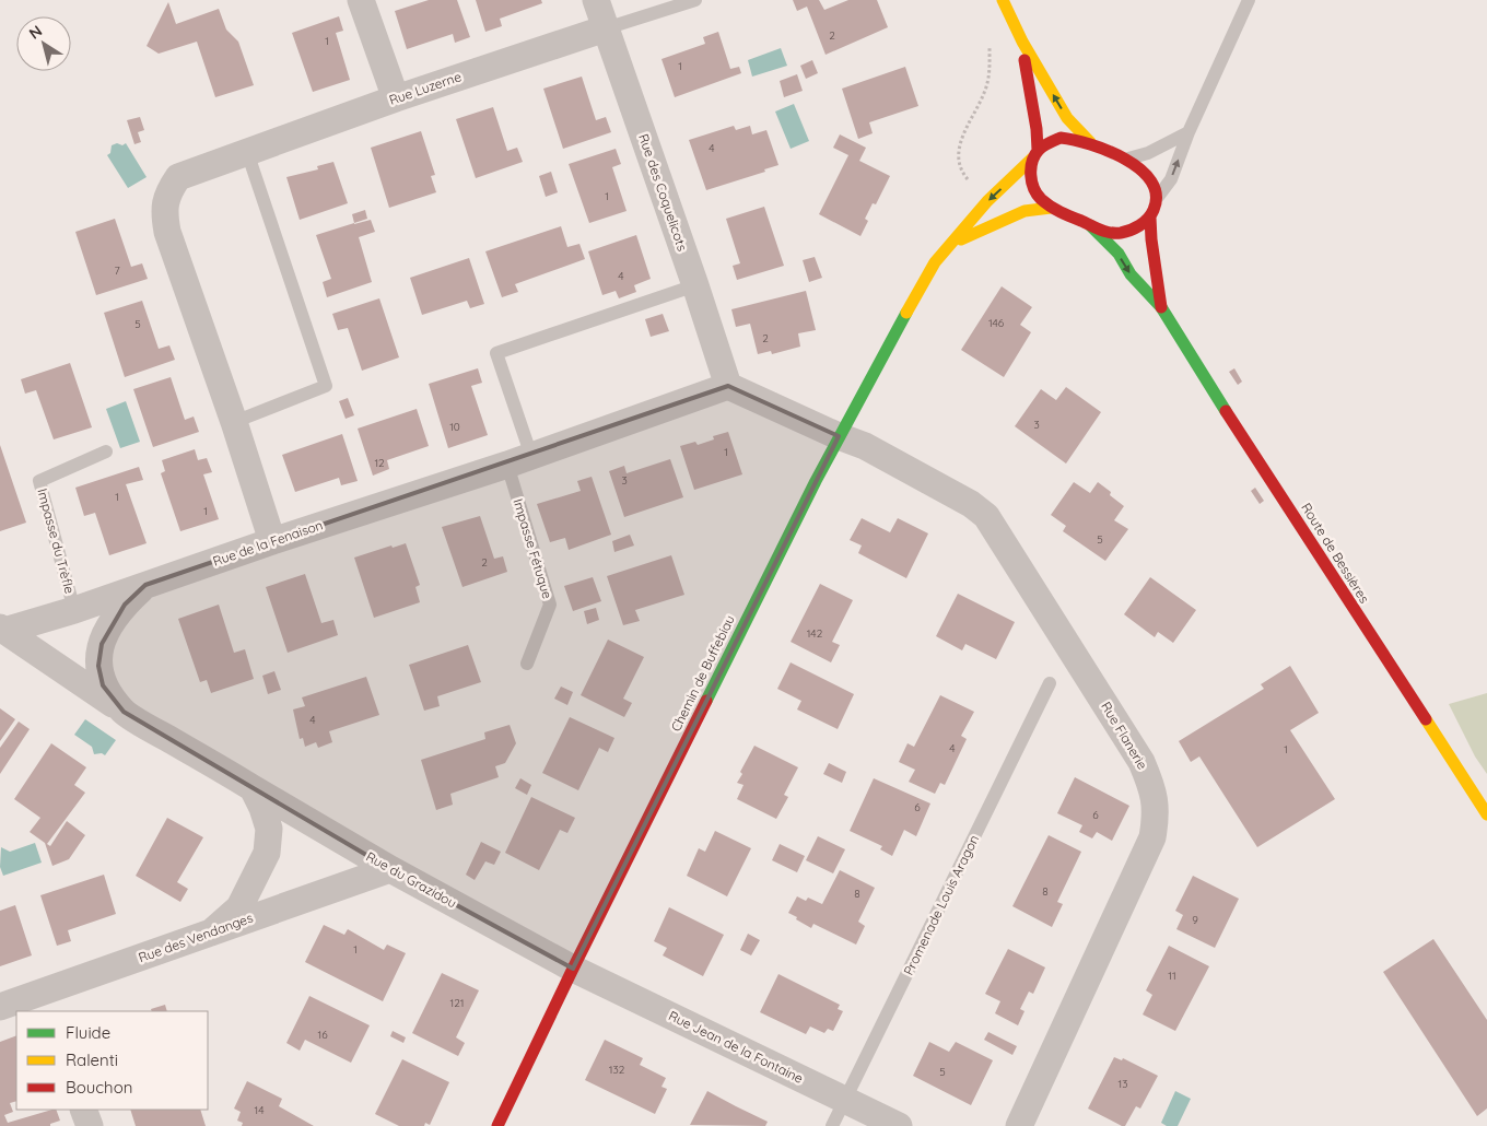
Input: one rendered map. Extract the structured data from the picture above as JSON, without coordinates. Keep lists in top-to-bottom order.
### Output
{
  "streets": {
    "main road": ["Route de Bessières", "Chemin de Buffebiau"],
    "street": [
      "Rue Luzerne",
      "Rue des Coquelicots",
      "Rue de la Fenaison",
      "Rue Flanerie",
      "Rue du Grazidou",
      "Rue des Vendanges",
      "Rue Jean de la Fontaine"
    ],
    "lane": ["Impasse du Trèfle", "Impasse Fétuque", "Promenade Louis Aragon"]
  },
  "crossings": [
    ["Rue Luzerne", "Rue des Coquelicots"],
    ["Rue Luzerne", "Rue de la Fenaison"],
    ["Rue des Coquelicots", "Rue de la Fenaison"],
    ["Impasse du Trèfle", "Rue de la Fenaison"],
    ["Rue de la Fenaison", "Impasse Fétuque"],
    ["Rue de la Fenaison", "Rue du Grazidou"],
    ["Route de Bessières", "Chemin de Buffebiau"],
    ["Chemin de Buffebiau", "Rue Flanerie"],
    ["Chemin de Buffebiau", "Rue du Grazidou"],
    ["Chemin de Buffebiau", "Rue Jean de la Fontaine"],
    ["Rue du Grazidou", "Rue des Vendanges"],
    ["Rue du Grazidou", "Rue Jean de la Fontaine"],
    ["Promenade Louis Aragon", "Rue Jean de la Fontaine"]
  ],
  "house_numbers": [
    "2",
    "1",
    "1",
    "4",
    "1",
    "7",
    "4",
    "146",
    "5",
    "2",
    "3",
    "10",
    "1",
    "12",
    "3",
    "1",
    "1",
    "5",
    "2",
    "142",
    "4",
    "4",
    "1",
    "6",
    "6",
    "8",
    "8",
    "9",
    "1",
    "11",
    "121",
    "16",
    "132",
    "5",
    "13",
    "14"
  ],
  "legend": ["Fluide", "Ralenti", "Bouchon"],
  "north": "top left"
}
